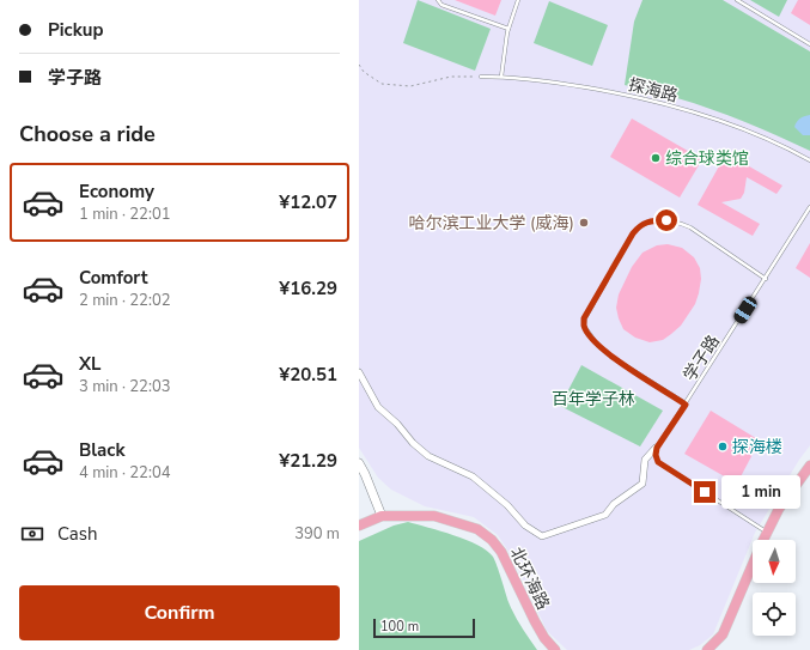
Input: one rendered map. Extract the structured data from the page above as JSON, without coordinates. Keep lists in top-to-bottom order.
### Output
{
  "streets": {
    "main road": ["北环海路"],
    "lane": ["探海路", "学子路"]
  },
  "parks": ["百年学子林"],
  "places": ["综合球类馆", "哈尔滨工业大学 (威海)", "探海楼"],
  "scale_bar": "100 m",
  "north": "bottom",
  "page": {
    "banner": ["Pickup", "学子路"],
    "heading": "Choose a ride",
    "list": [
      {
        "name": "Economy",
        "note": "1 min · 22:01",
        "value": "¥12.07"
      },
      {
        "name": "Comfort",
        "note": "2 min · 22:02",
        "value": "¥16.29"
      },
      {
        "name": "XL",
        "note": "3 min · 22:03",
        "value": "¥20.51"
      },
      {
        "name": "Black",
        "note": "4 min · 22:04",
        "value": "¥21.29"
      }
    ],
    "bubble": "1 min",
    "pay": ["Cash", "390 m"],
    "buttons": "Confirm",
    "scale": "100 m"
  }
}
